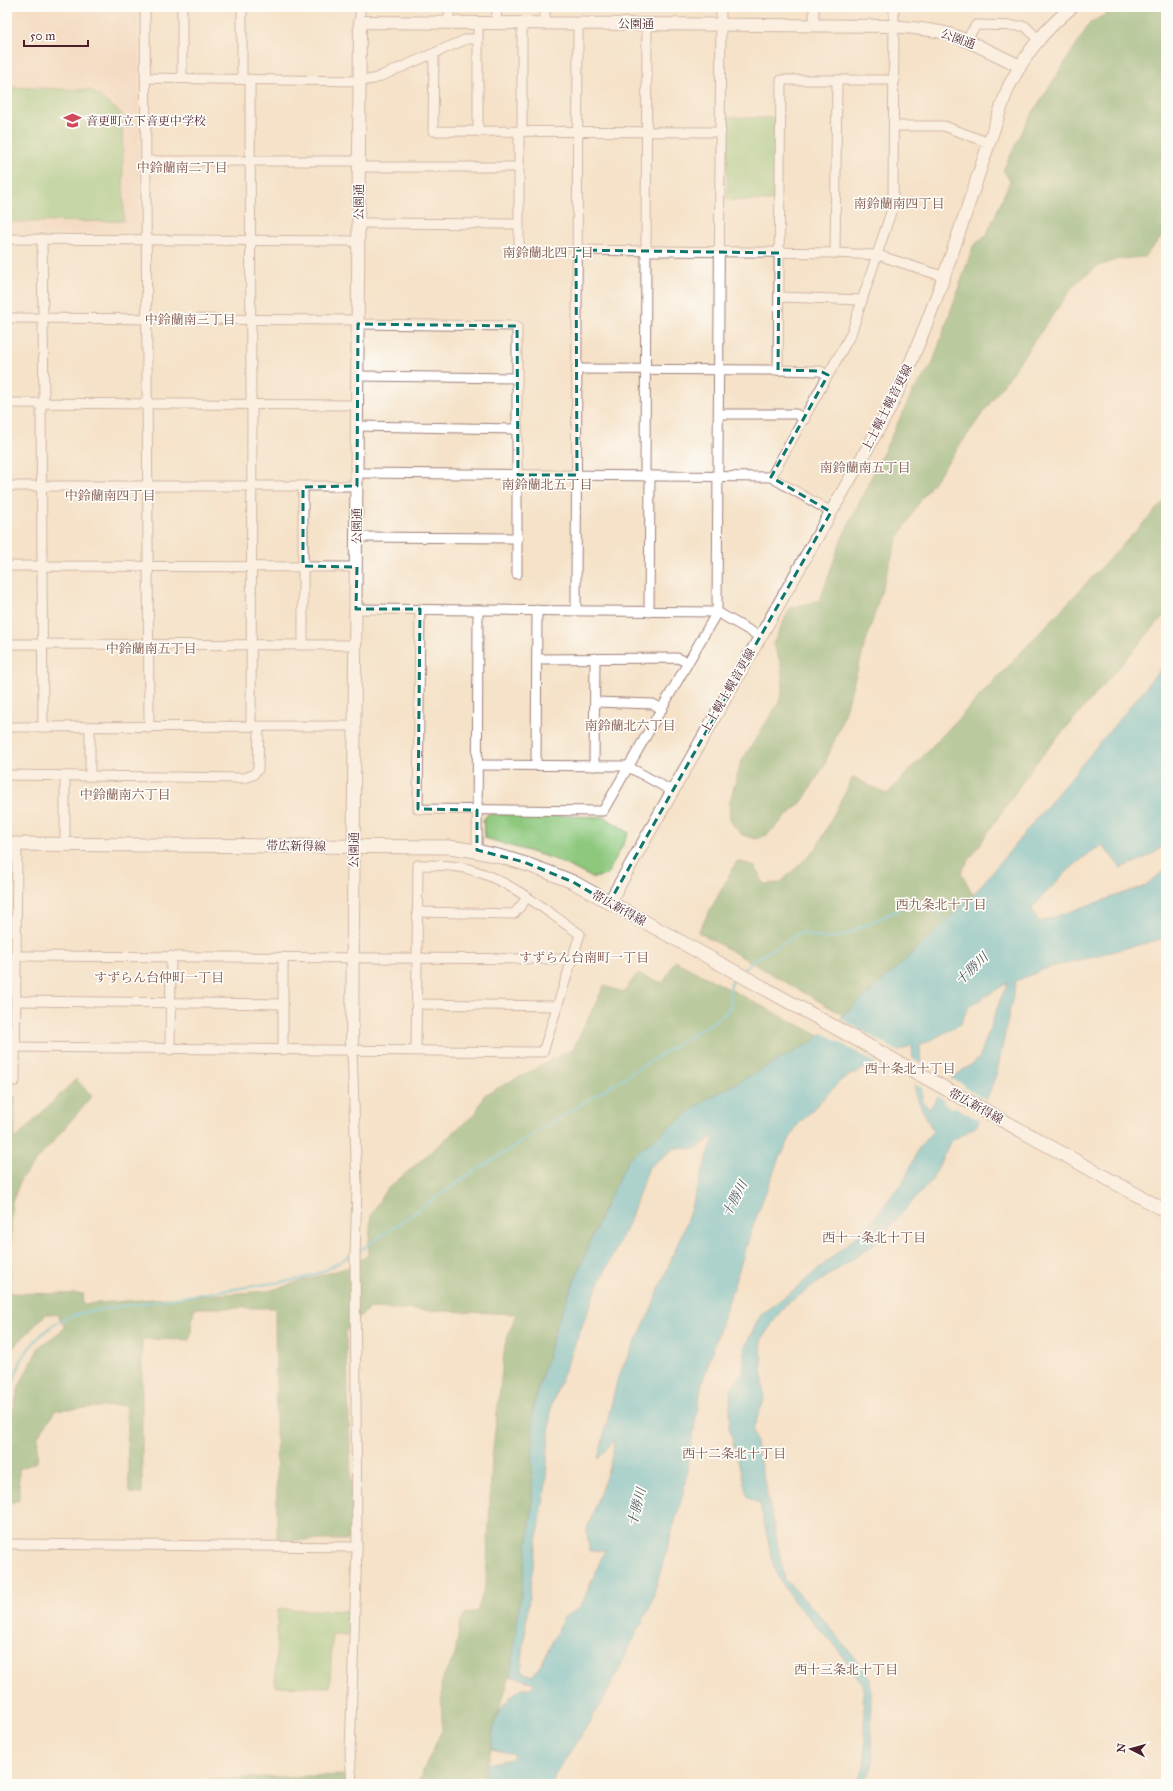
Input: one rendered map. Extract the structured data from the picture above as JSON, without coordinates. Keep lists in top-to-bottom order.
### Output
{
  "streets": {
    "main road": ["帯広新得線"],
    "street": ["公園通", "上士幌士幌音更線"]
  },
  "crossings": [
    ["公園通", "上士幌士幌音更線"],
    ["公園通", "帯広新得線"],
    ["上士幌士幌音更線", "帯広新得線"]
  ],
  "districts": [
    "中鈴蘭南二丁目",
    "南鈴蘭南四丁目",
    "南鈴蘭北四丁目",
    "中鈴蘭南三丁目",
    "南鈴蘭南五丁目",
    "南鈴蘭北五丁目",
    "中鈴蘭南四丁目",
    "中鈴蘭南五丁目",
    "南鈴蘭北六丁目",
    "中鈴蘭南六丁目",
    "西九条北十丁目",
    "すずらん台南町一丁目",
    "すずらん台仲町一丁目",
    "西十条北十丁目",
    "西十一条北十丁目",
    "西十二条北十丁目",
    "西十三条北十丁目"
  ],
  "water": ["十勝川"],
  "places": {
    "school or university": ["音更町立下音更中学校"]
  },
  "scale_bar": "50 m",
  "north": "left"
}
